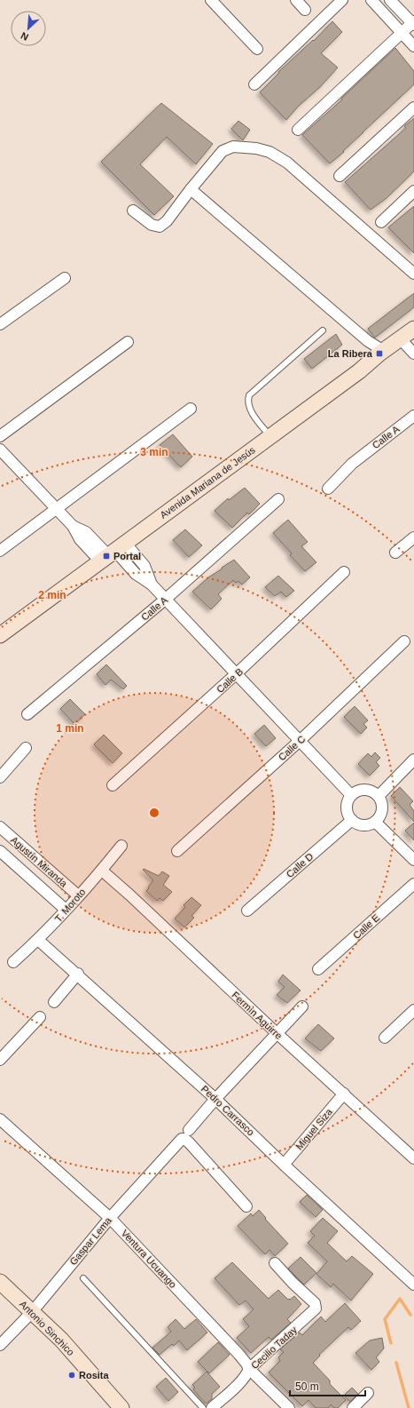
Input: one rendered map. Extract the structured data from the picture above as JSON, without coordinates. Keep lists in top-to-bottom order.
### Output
{
  "streets": {
    "street": [
      "Calle A",
      "Avenida Mariana de Jesús",
      "Calle B",
      "Calle C",
      "Agustín Miranda",
      "Calle D",
      "T. Moroto",
      "Calle E",
      "Fermìn Aguirre",
      "Pedro Carrasco",
      "Miguel Siza",
      "Gaspar Lema",
      "Ventura Ucuango",
      "Antonio Sinchico",
      "Cecilio Taday"
    ]
  },
  "crossings": [
    ["Agustín Miranda", "T. Moroto"],
    ["T. Moroto", "Fermìn Aguirre"],
    ["T. Moroto", "Pedro Carrasco"],
    ["Fermìn Aguirre", "Miguel Siza"],
    ["Fermìn Aguirre", "Gaspar Lema"],
    ["Pedro Carrasco", "Miguel Siza"],
    ["Pedro Carrasco", "Gaspar Lema"],
    ["Gaspar Lema", "Ventura Ucuango"],
    ["Gaspar Lema", "Antonio Sinchico"],
    ["Ventura Ucuango", "Cecilio Taday"]
  ],
  "places": {
    "transit": ["La Ribera", "Portal"],
    "other": ["Rosita"]
  },
  "scale_bar": "50 m",
  "north": "bottom left",
  "rings": ["3 min", "2 min", "1 min"]
}
